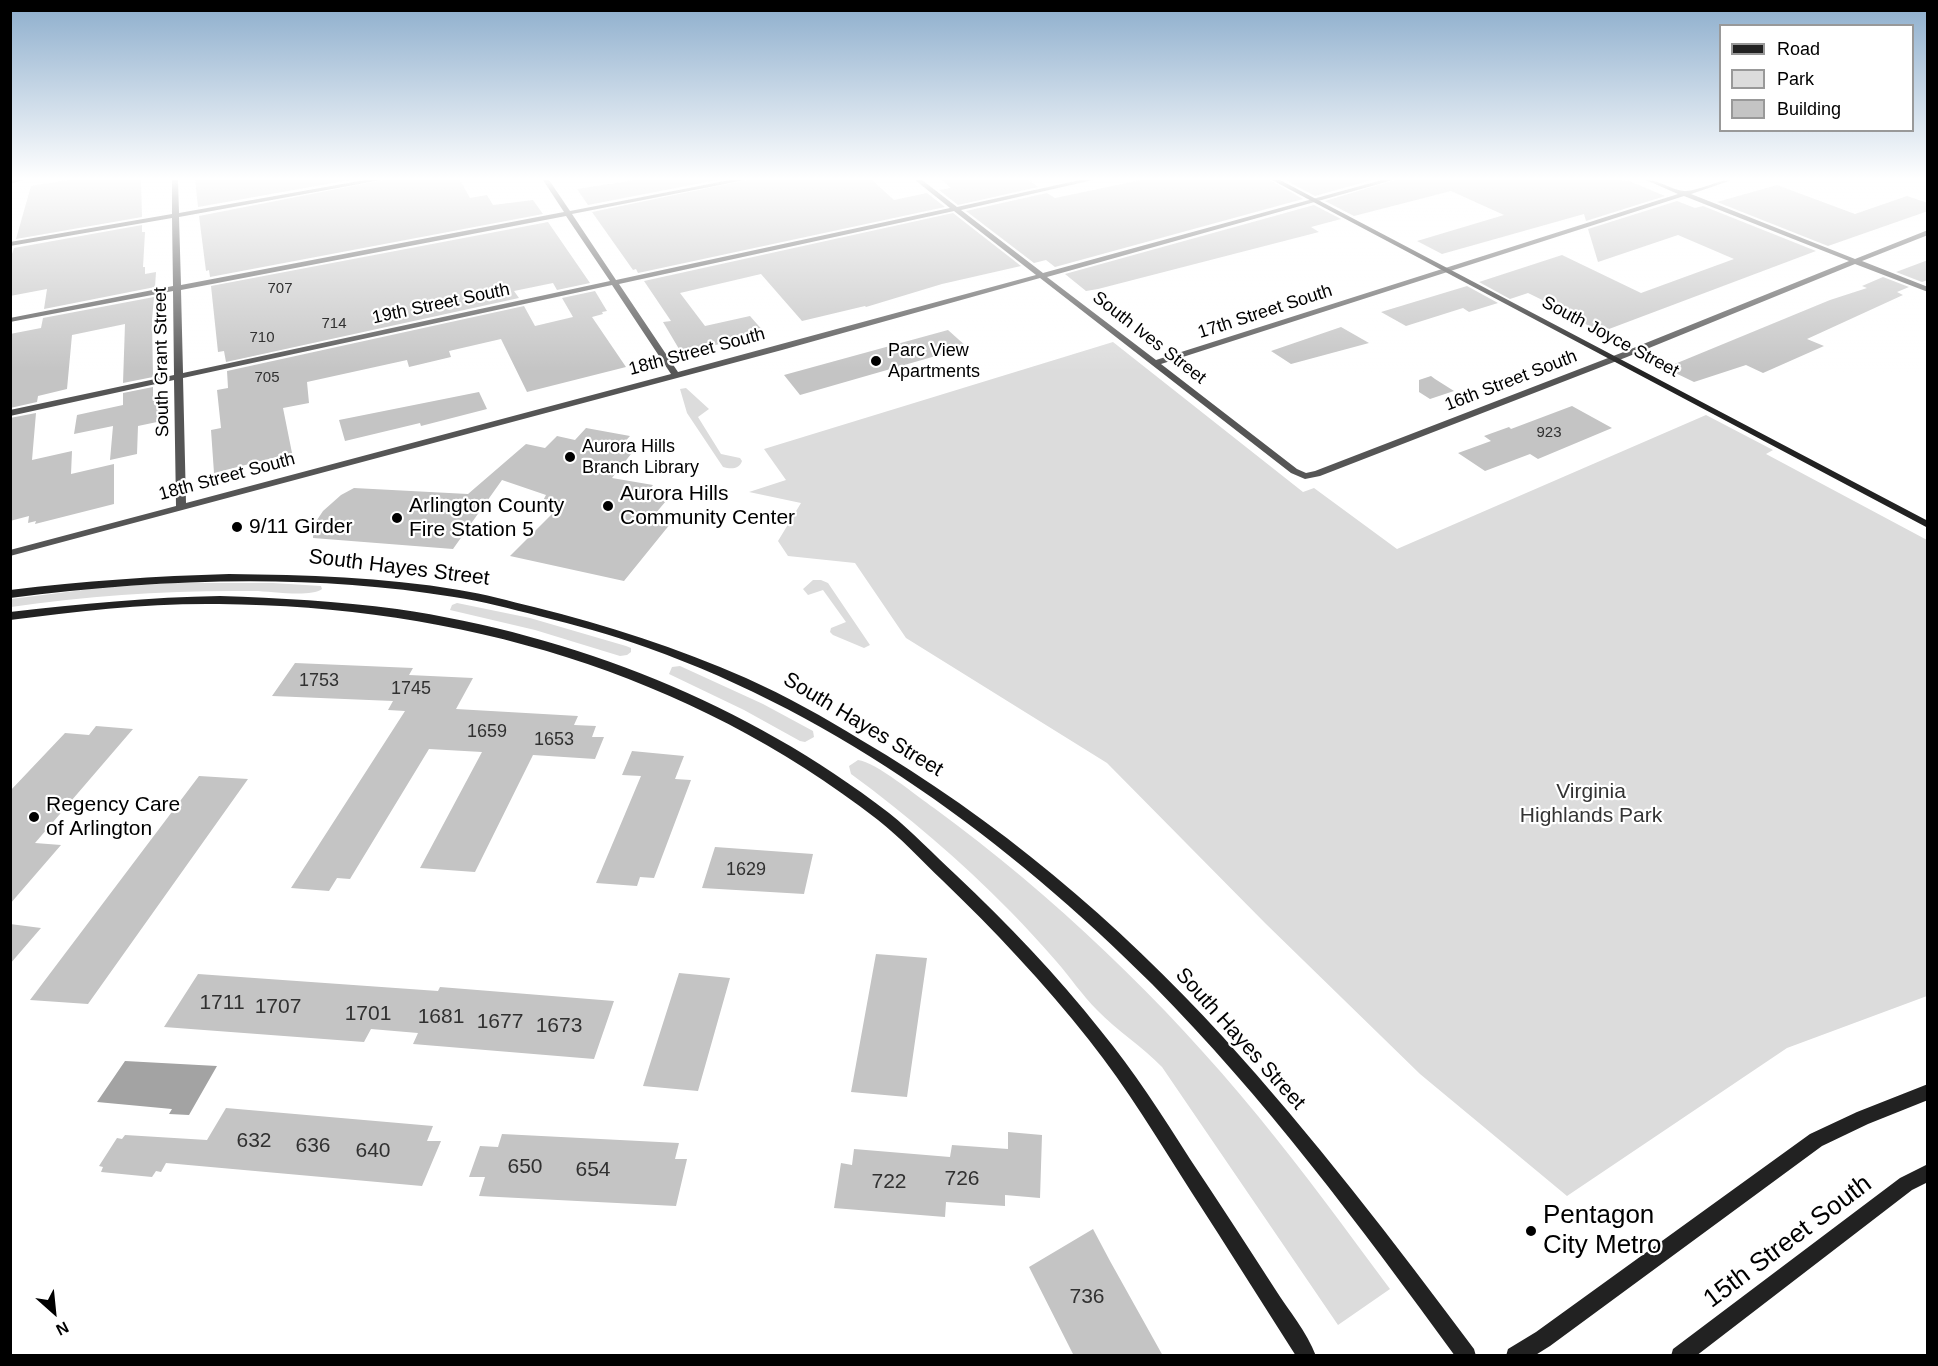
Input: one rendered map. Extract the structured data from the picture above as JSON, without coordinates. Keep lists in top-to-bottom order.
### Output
{
  "streets": {
    "street": [
      "19th Street South",
      "17th Street South",
      "South Joyce Street",
      "South Ives Street",
      "18th Street South",
      "South Grant Street",
      "16th Street South",
      "South Hayes Street",
      "15th Street South"
    ]
  },
  "crossings": [
    ["19th Street South", "South Grant Street"],
    ["17th Street South", "South Joyce Street"],
    ["17th Street South", "South Ives Street"],
    ["South Joyce Street", "16th Street South"],
    ["South Ives Street", "18th Street South"],
    ["South Ives Street", "16th Street South"],
    ["18th Street South", "South Grant Street"]
  ],
  "parks": ["Virginia Highlands Park"],
  "places": [
    "Parc View Apartments",
    "Aurora Hills Branch Library",
    "Aurora Hills Community Center",
    "Arlington County Fire Station 5",
    "9/11 Girder",
    "Regency Care of Arlington",
    "Pentagon City Metro"
  ],
  "house_numbers": [
    "707",
    "714",
    "710",
    "705",
    "923",
    "1753",
    "1745",
    "1659",
    "1653",
    "1629",
    "1711",
    "1707",
    "1701",
    "1681",
    "1677",
    "1673",
    "632",
    "636",
    "640",
    "650",
    "654",
    "726",
    "722",
    "736"
  ],
  "legend": ["Road", "Park", "Building"],
  "north": "bottom right"
}
